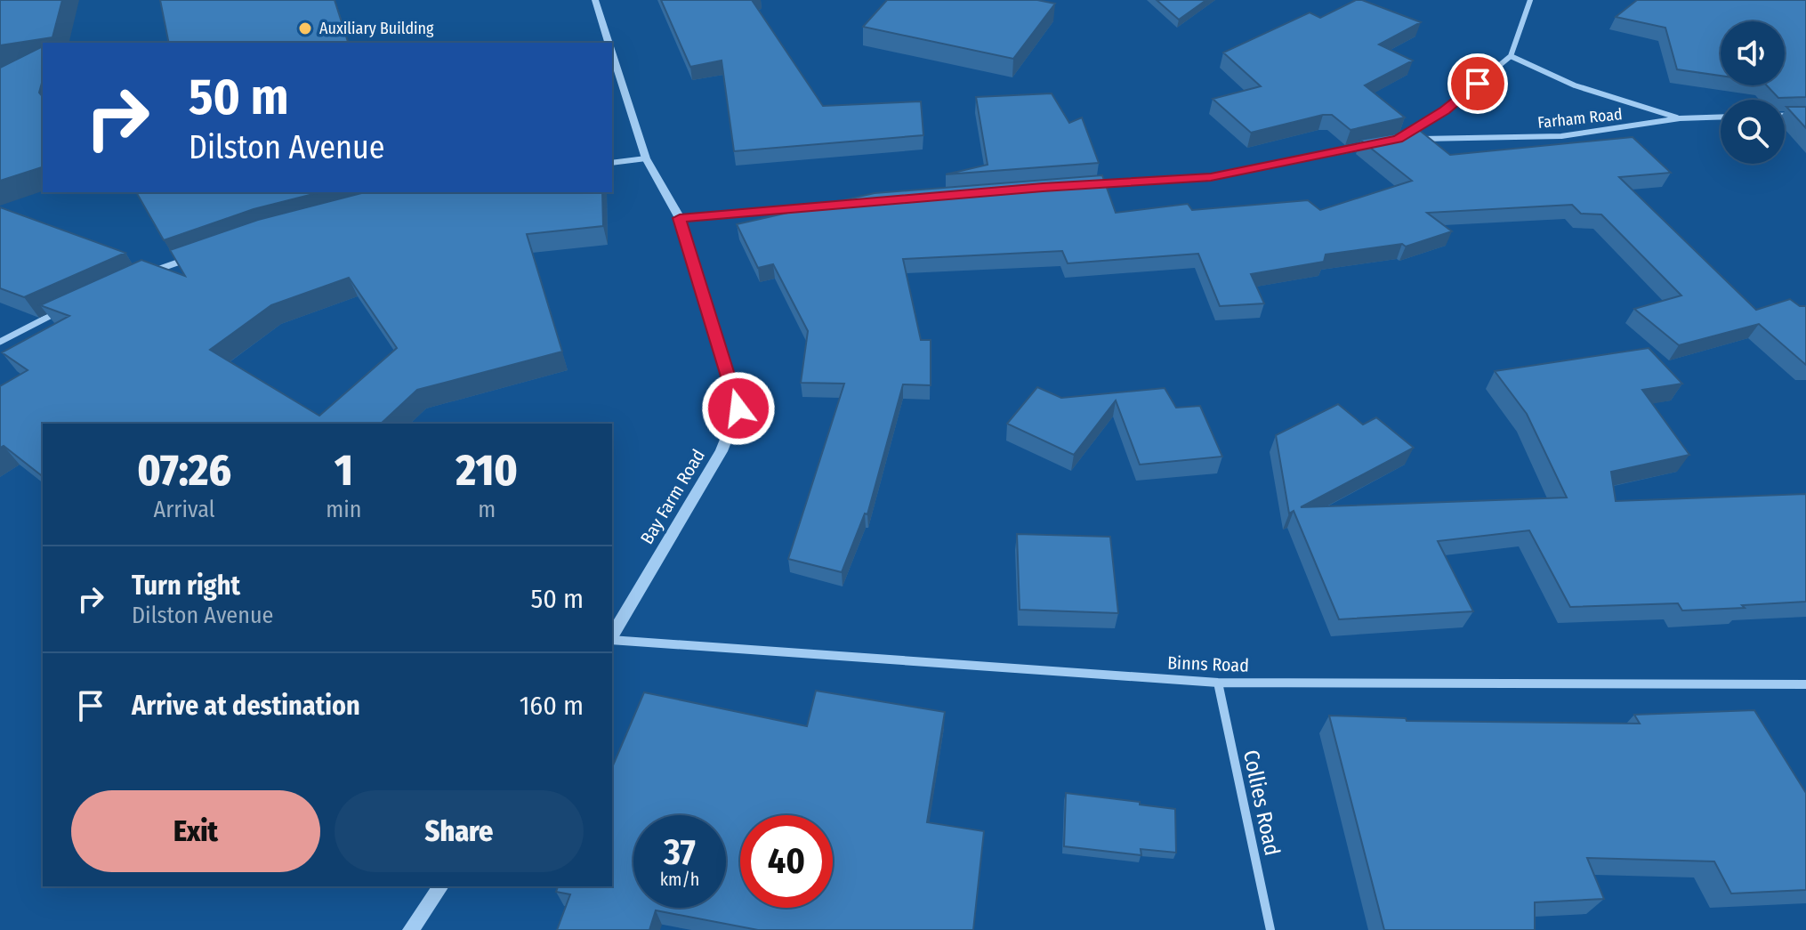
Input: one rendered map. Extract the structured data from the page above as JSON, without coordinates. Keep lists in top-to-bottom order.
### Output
{
  "streets": {
    "street": [
      "Farham Road",
      "Bay Farm Road",
      "Binns Road",
      "Collies Road"
    ]
  },
  "crossings": [
    ["Binns Road", "Collies Road"]
  ],
  "places": ["Auxiliary Building"],
  "page": {
    "turn": ["50 m", "Dilston Avenue"],
    "eta": [
      "07:26",
      "Arrival",
      "1",
      "min",
      "210",
      "m"
    ],
    "list": [
      {
        "name": "Turn right",
        "note": "Dilston Avenue",
        "value": "50 m"
      },
      {
        "name": "Arrive at destination",
        "value": "160 m"
      }
    ],
    "buttons": ["Exit", "Share"],
    "speed": "37 km/h",
    "limit": "40"
  }
}
